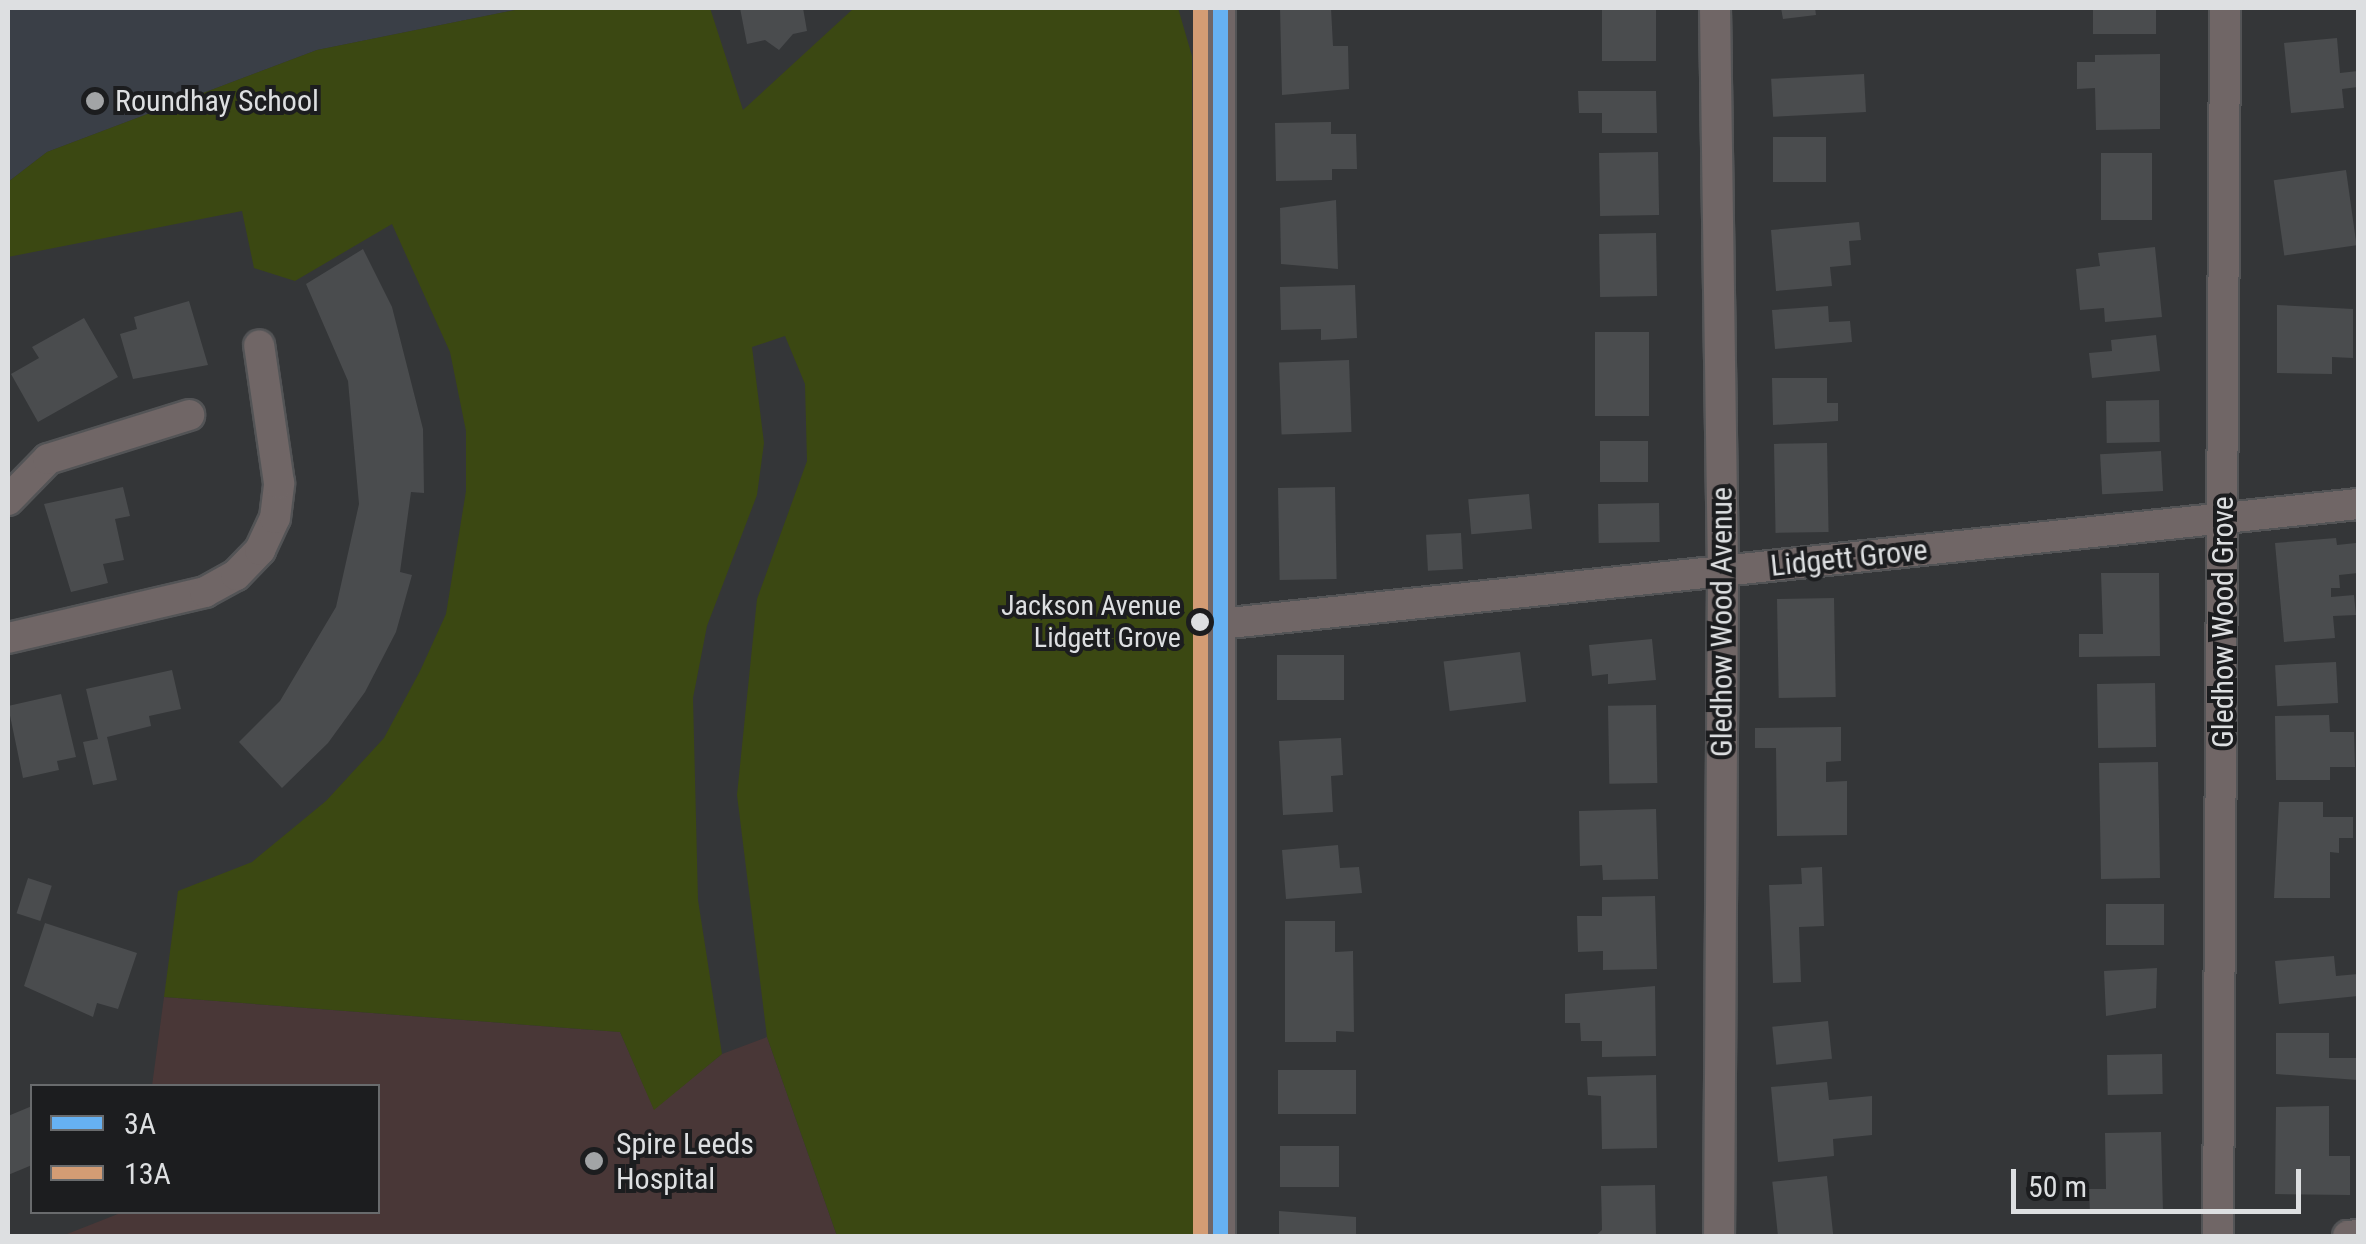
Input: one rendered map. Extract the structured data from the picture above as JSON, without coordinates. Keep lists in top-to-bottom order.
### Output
{
  "streets": {
    "street": ["Lidgett Grove", "Gledhow Wood Avenue", "Gledhow Wood Grove"]
  },
  "crossings": [
    ["Lidgett Grove", "Gledhow Wood Avenue"],
    ["Lidgett Grove", "Gledhow Wood Grove"]
  ],
  "places": ["Roundhay School", "Jackson Avenue Lidgett Grove", "Spire Leeds Hospital"],
  "lines": ["transit line 3A", "transit line 13A"],
  "legend": ["3A", "13A"],
  "scale_bar": "50 m"
}
